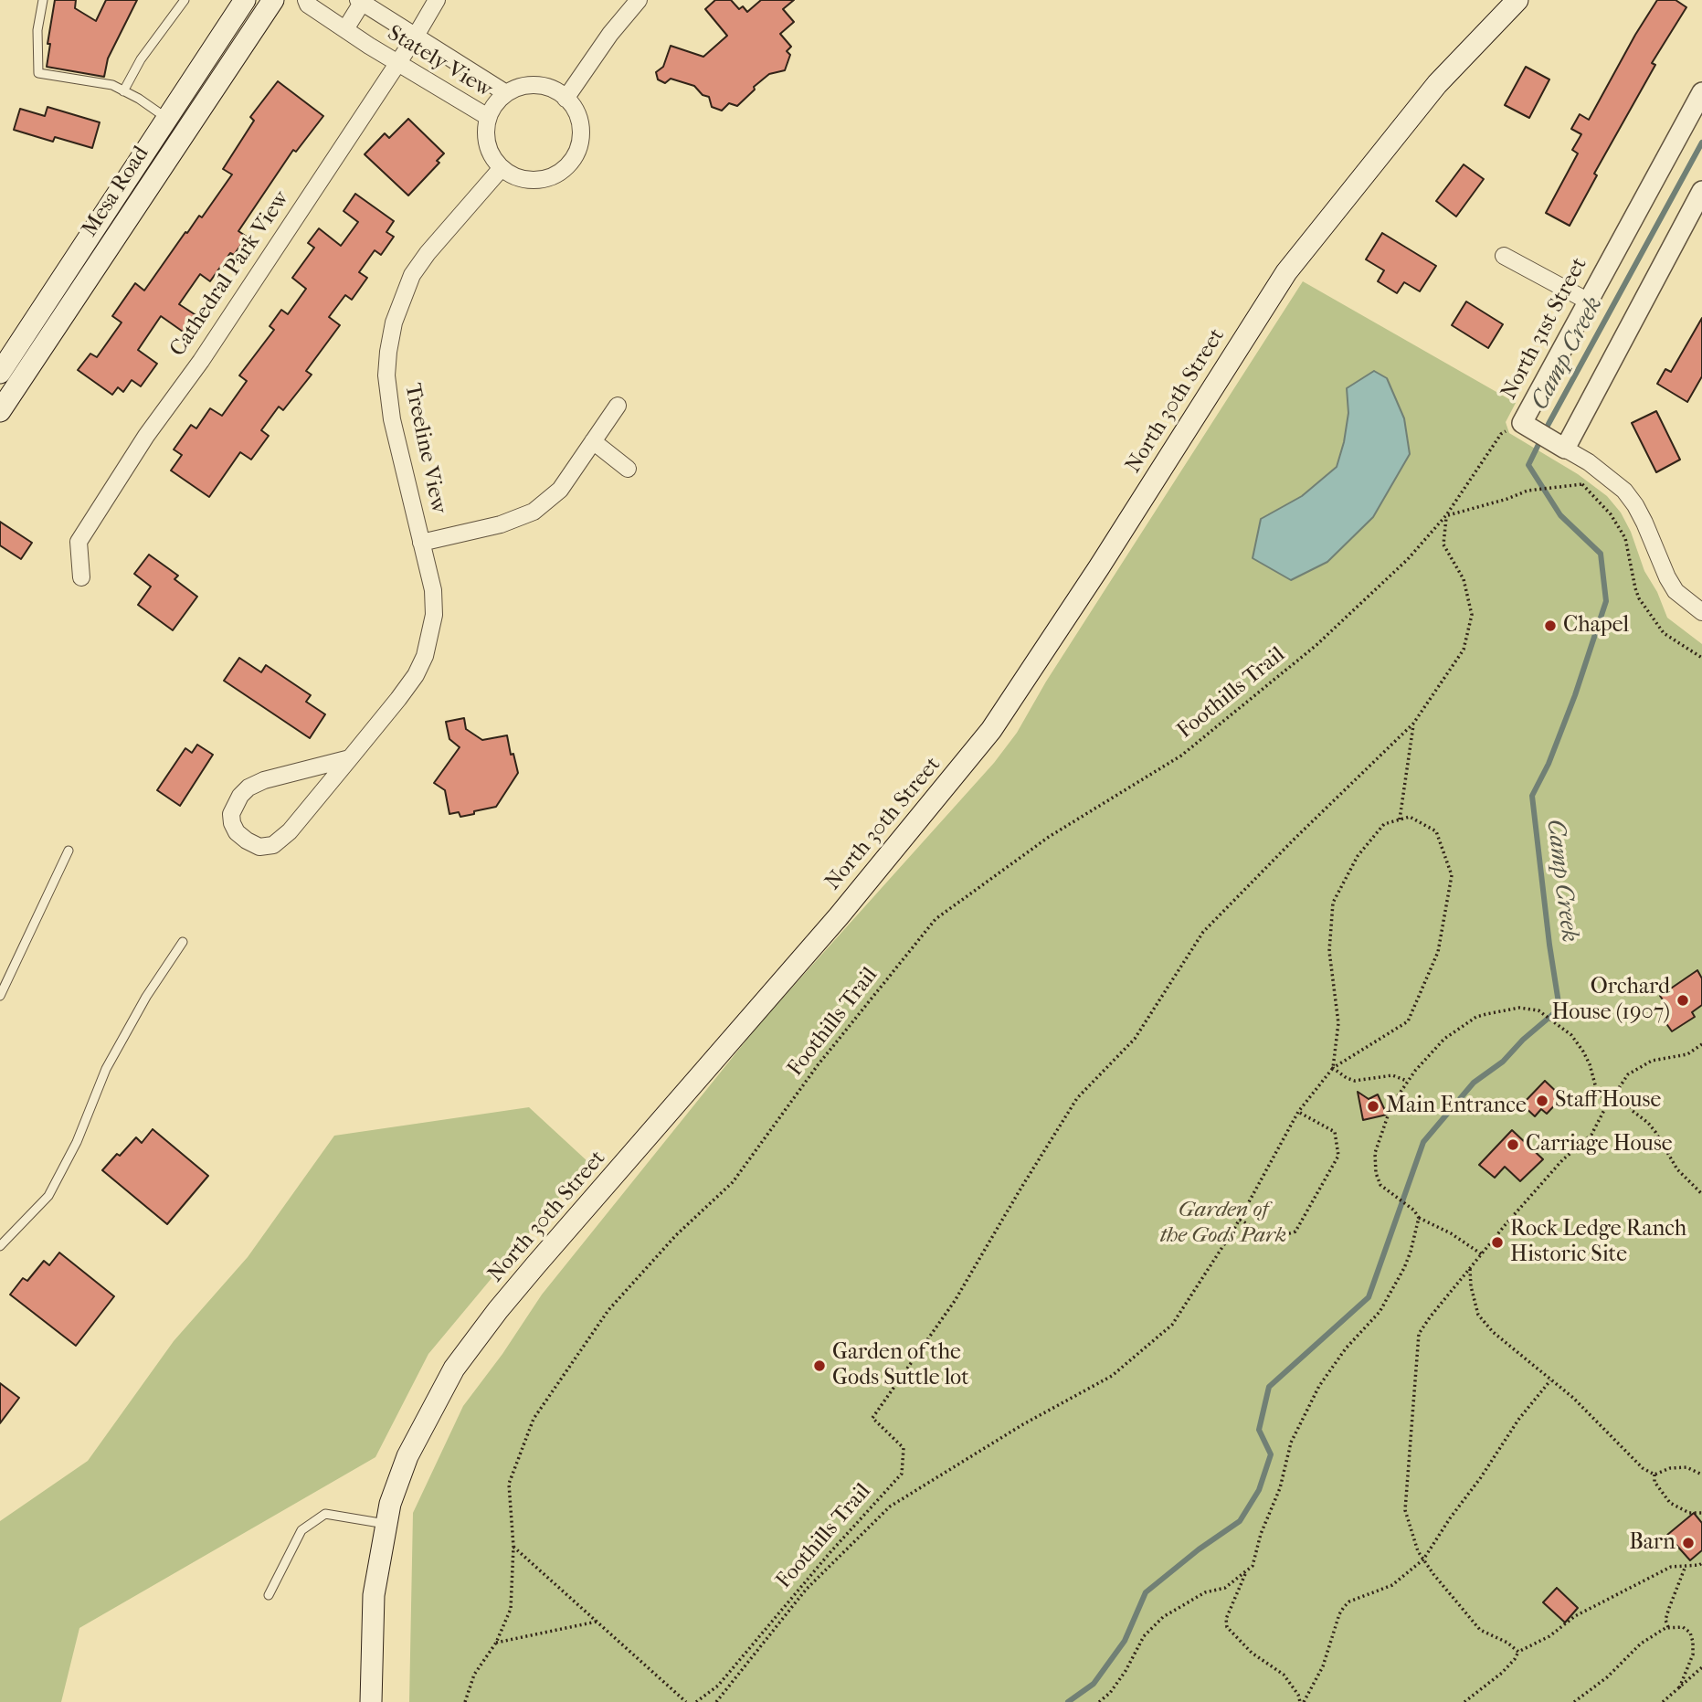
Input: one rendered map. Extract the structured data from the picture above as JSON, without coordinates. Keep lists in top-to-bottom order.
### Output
{
  "streets": {
    "main road": ["Mesa Road", "North 30th Street"],
    "street": [
      "Stately View",
      "Cathedral Park View",
      "North 31st Street",
      "Treeline View"
    ],
    "path": ["Foothills Trail"]
  },
  "crossings": [
    ["Stately View", "Cathedral Park View"],
    ["Stately View", "Treeline View"],
    ["North 31st Street", "Foothills Trail"]
  ],
  "water": ["Camp Creek"],
  "parks": ["Garden of the Gods Park"],
  "places": [
    "Chapel",
    "Orchard House (1907)",
    "Staff House",
    "Main Entrance",
    "Carriage House",
    "Rock Ledge Ranch Historic Site",
    "Garden of the Gods Suttle lot",
    "Barn"
  ]
}
